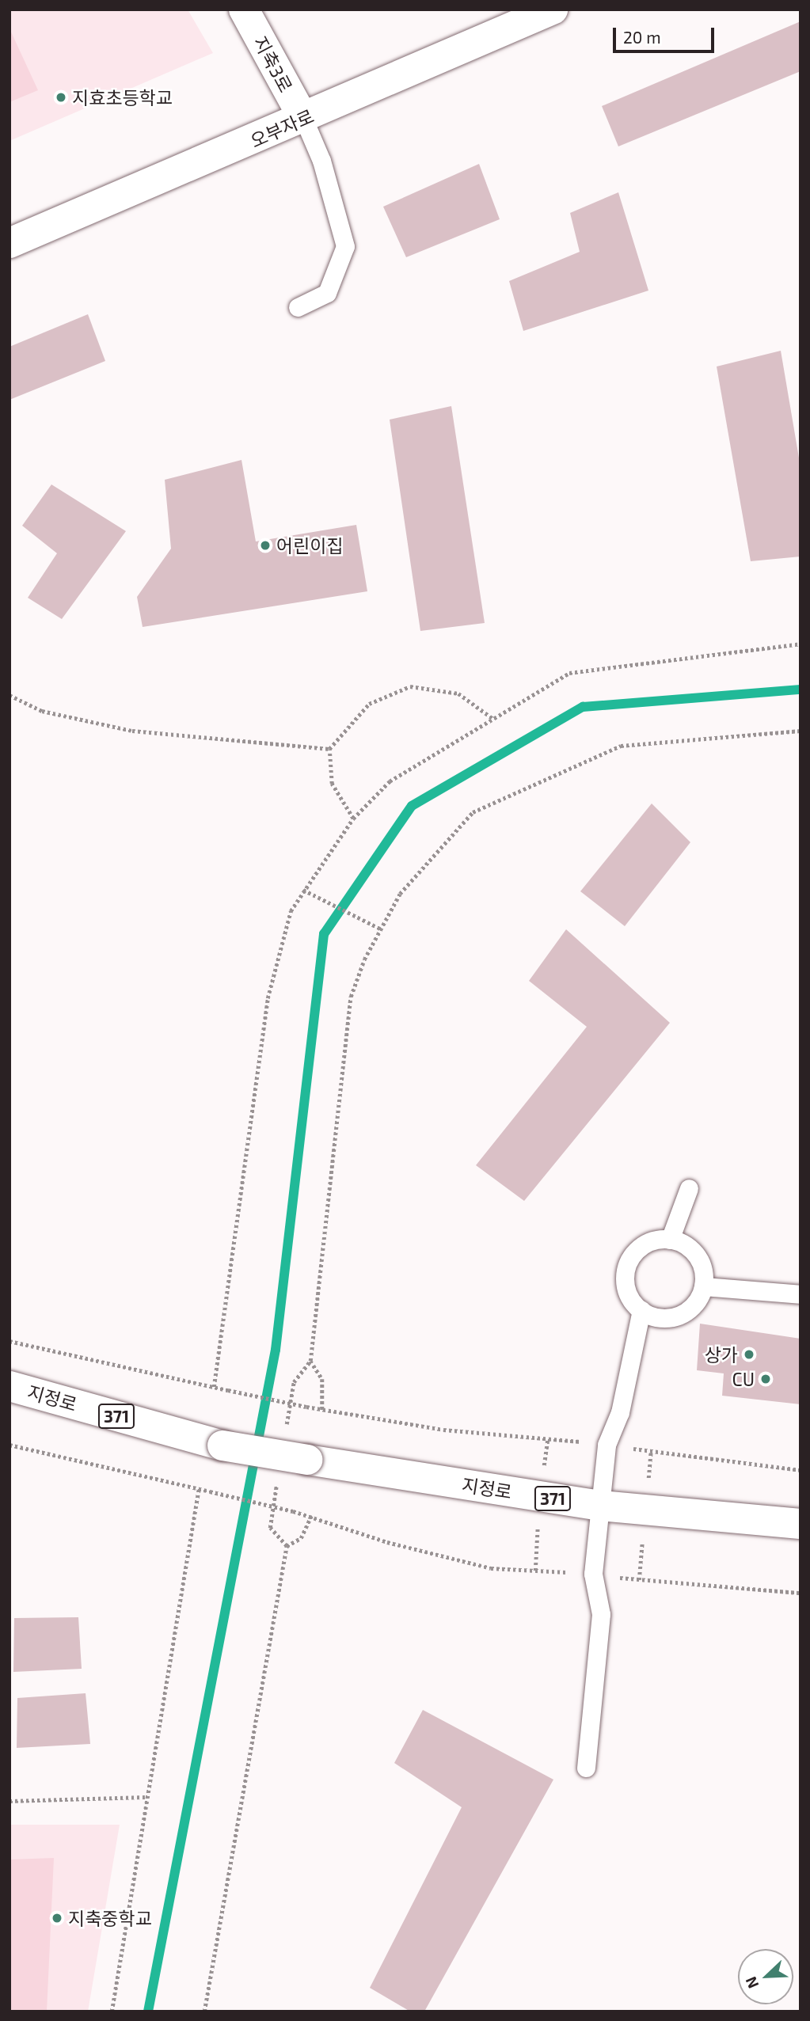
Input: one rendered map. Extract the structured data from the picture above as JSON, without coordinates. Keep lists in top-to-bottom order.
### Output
{
  "streets": {
    "main road": [
      "지축3로",
      "오부자로",
      "지정로",
      "371"
    ]
  },
  "crossings": [
    ["지축3로", "오부자로"]
  ],
  "places": [
    "지효초등학교",
    "어린이집",
    "상가",
    "CU",
    "지축중학교"
  ],
  "scale_bar": "20 m",
  "north": "bottom left"
}
